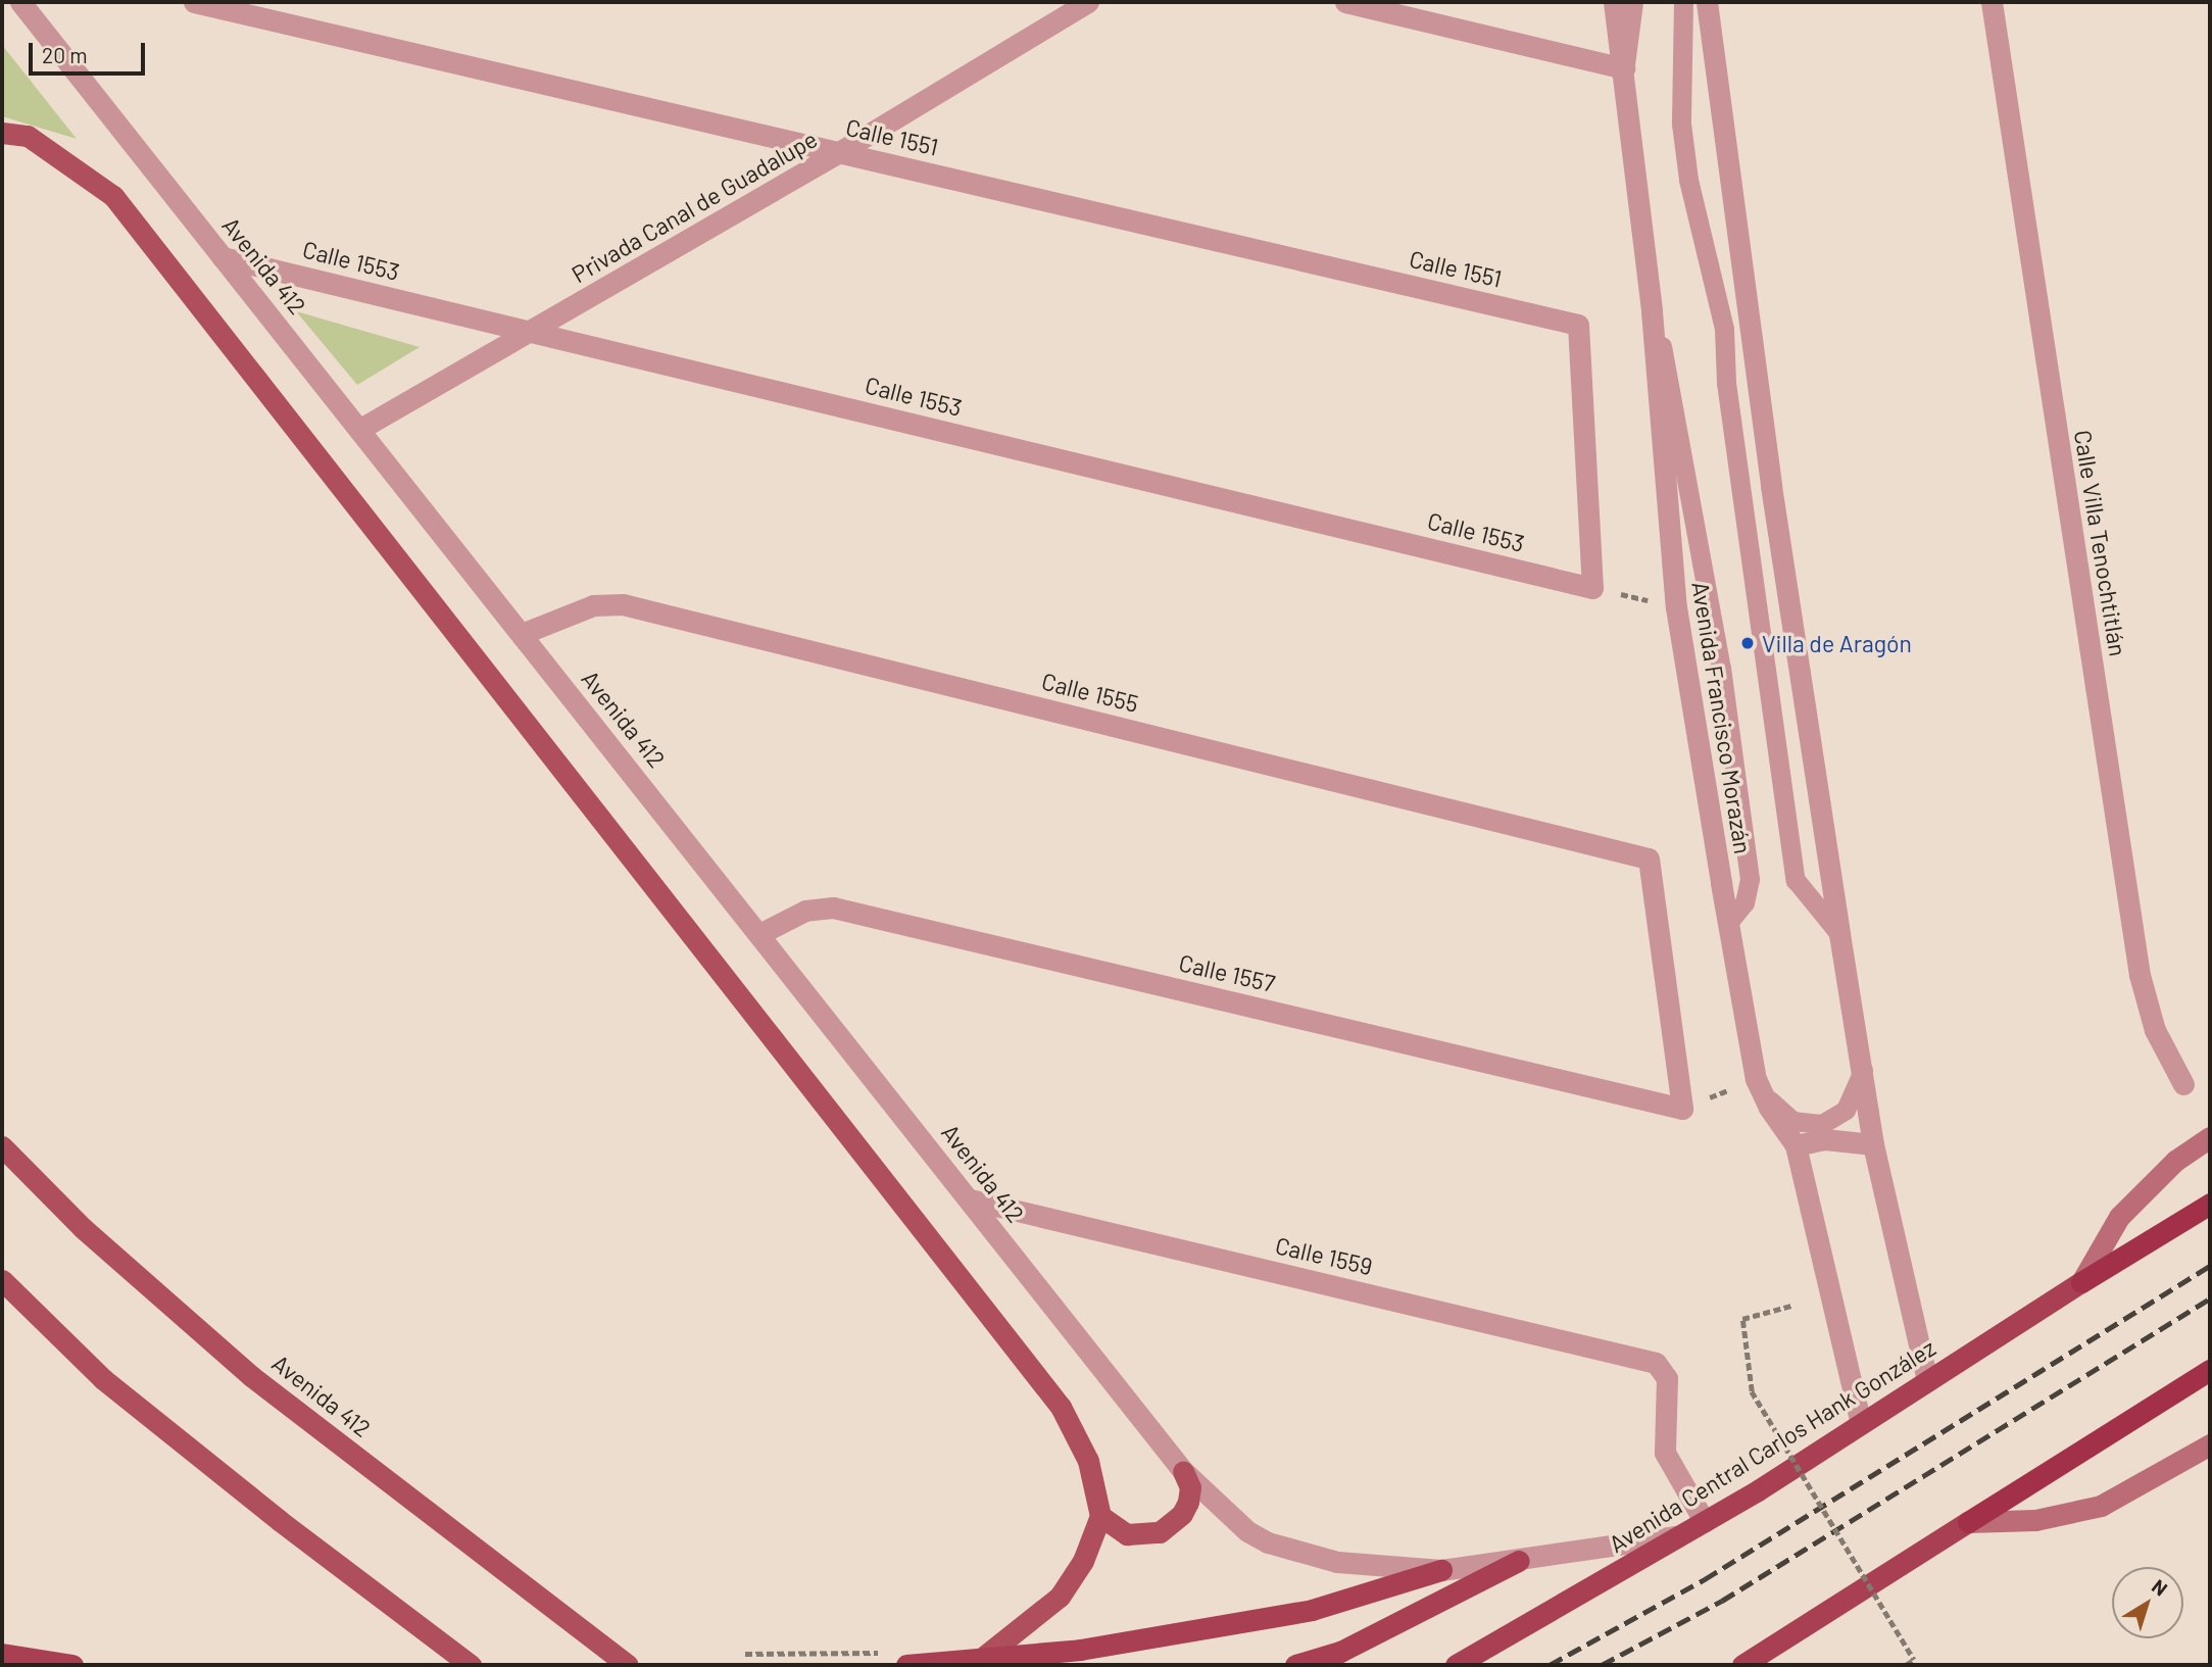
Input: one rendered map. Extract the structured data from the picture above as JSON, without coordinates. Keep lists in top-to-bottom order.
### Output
{
  "streets": {
    "highway": ["Avenida Central Carlos Hank González"],
    "main road": ["Avenida 412"],
    "street": [
      "Calle 1551",
      "Privada Canal de Guadalupe",
      "Calle 1553",
      "Calle Villa Tenochtitlán",
      "Calle 1555",
      "Avenida Francisco Morazán",
      "Calle 1557",
      "Calle 1559"
    ]
  },
  "crossings": [
    ["Calle 1551", "Privada Canal de Guadalupe"],
    ["Calle 1551", "Calle 1553"],
    ["Privada Canal de Guadalupe", "Calle 1553"],
    ["Privada Canal de Guadalupe", "Avenida 412"],
    ["Calle 1553", "Avenida 412"],
    ["Avenida 412", "Calle 1555"],
    ["Avenida 412", "Calle 1557"],
    ["Avenida 412", "Calle 1559"],
    ["Avenida 412", "Avenida Central Carlos Hank González"],
    ["Calle 1555", "Calle 1557"],
    ["Avenida Francisco Morazán", "Avenida Central Carlos Hank González"],
    ["Calle 1559", "Avenida Central Carlos Hank González"]
  ],
  "places": ["Villa de Aragón"],
  "scale_bar": "20 m",
  "north": "top right"
}
